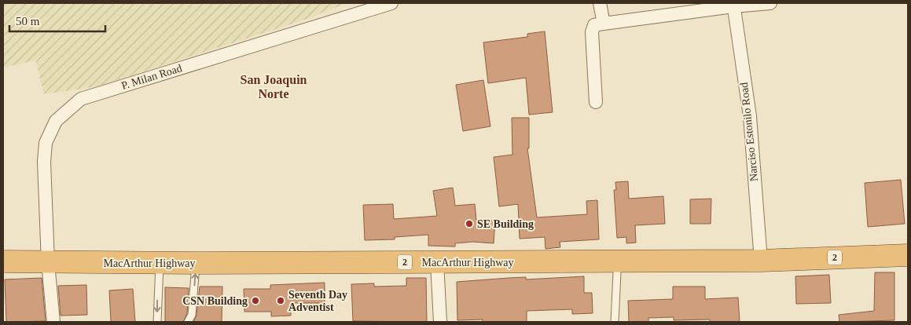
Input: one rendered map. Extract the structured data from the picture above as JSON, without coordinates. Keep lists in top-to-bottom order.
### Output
{
  "streets": {
    "highway": ["2", "MacArthur Highway"],
    "street": ["P. Milan Road", "Narciso Estonilo Road"]
  },
  "crossings": [
    ["P. Milan Road", "MacArthur Highway"],
    ["Narciso Estonilo Road", "MacArthur Highway"]
  ],
  "districts": ["San Joaquin Norte"],
  "places": ["SE Building", "CSN Building", "Seventh Day Adventist"],
  "scale_bar": "50 m"
}
